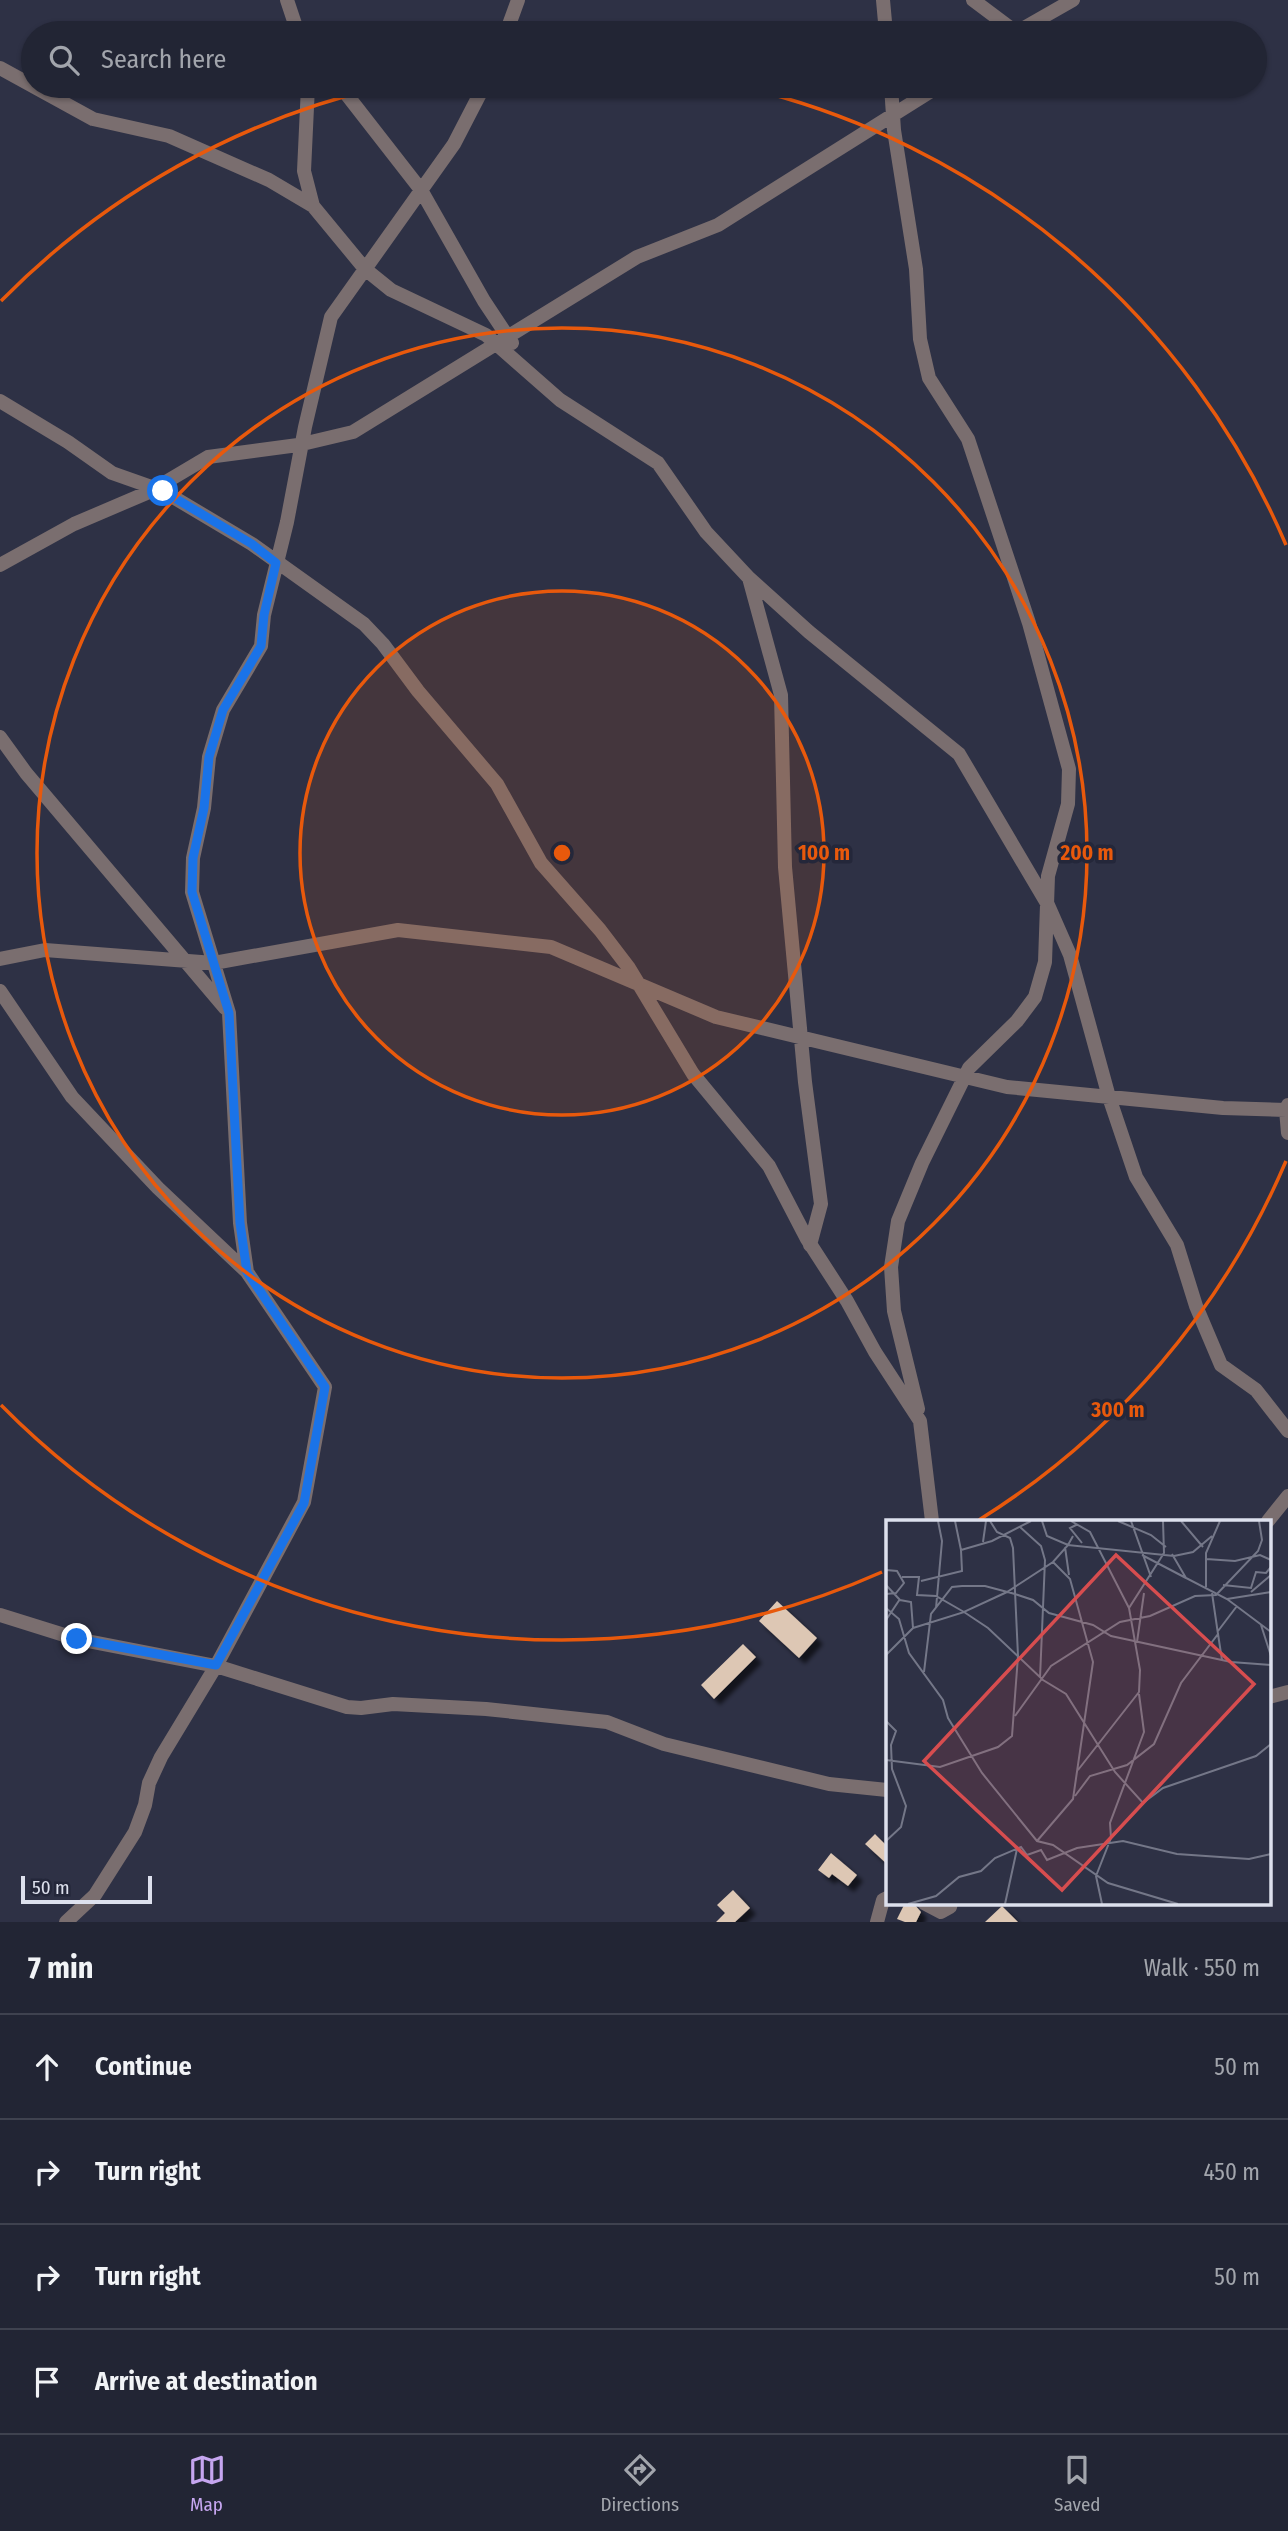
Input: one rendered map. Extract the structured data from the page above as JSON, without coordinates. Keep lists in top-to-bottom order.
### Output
{
  "scale_bar": "50 m",
  "page": {
    "search": "Search here",
    "scale": "50 m",
    "heading": ["7 min", "Walk · 550 m"],
    "list": [
      ["Continue", "50 m"],
      ["Turn right", "450 m"],
      ["Turn right", "50 m"],
      "Arrive at destination"
    ],
    "nav": ["Map", "Directions", "Saved"]
  },
  "rings": ["100 m", "200 m", "300 m"]
}
